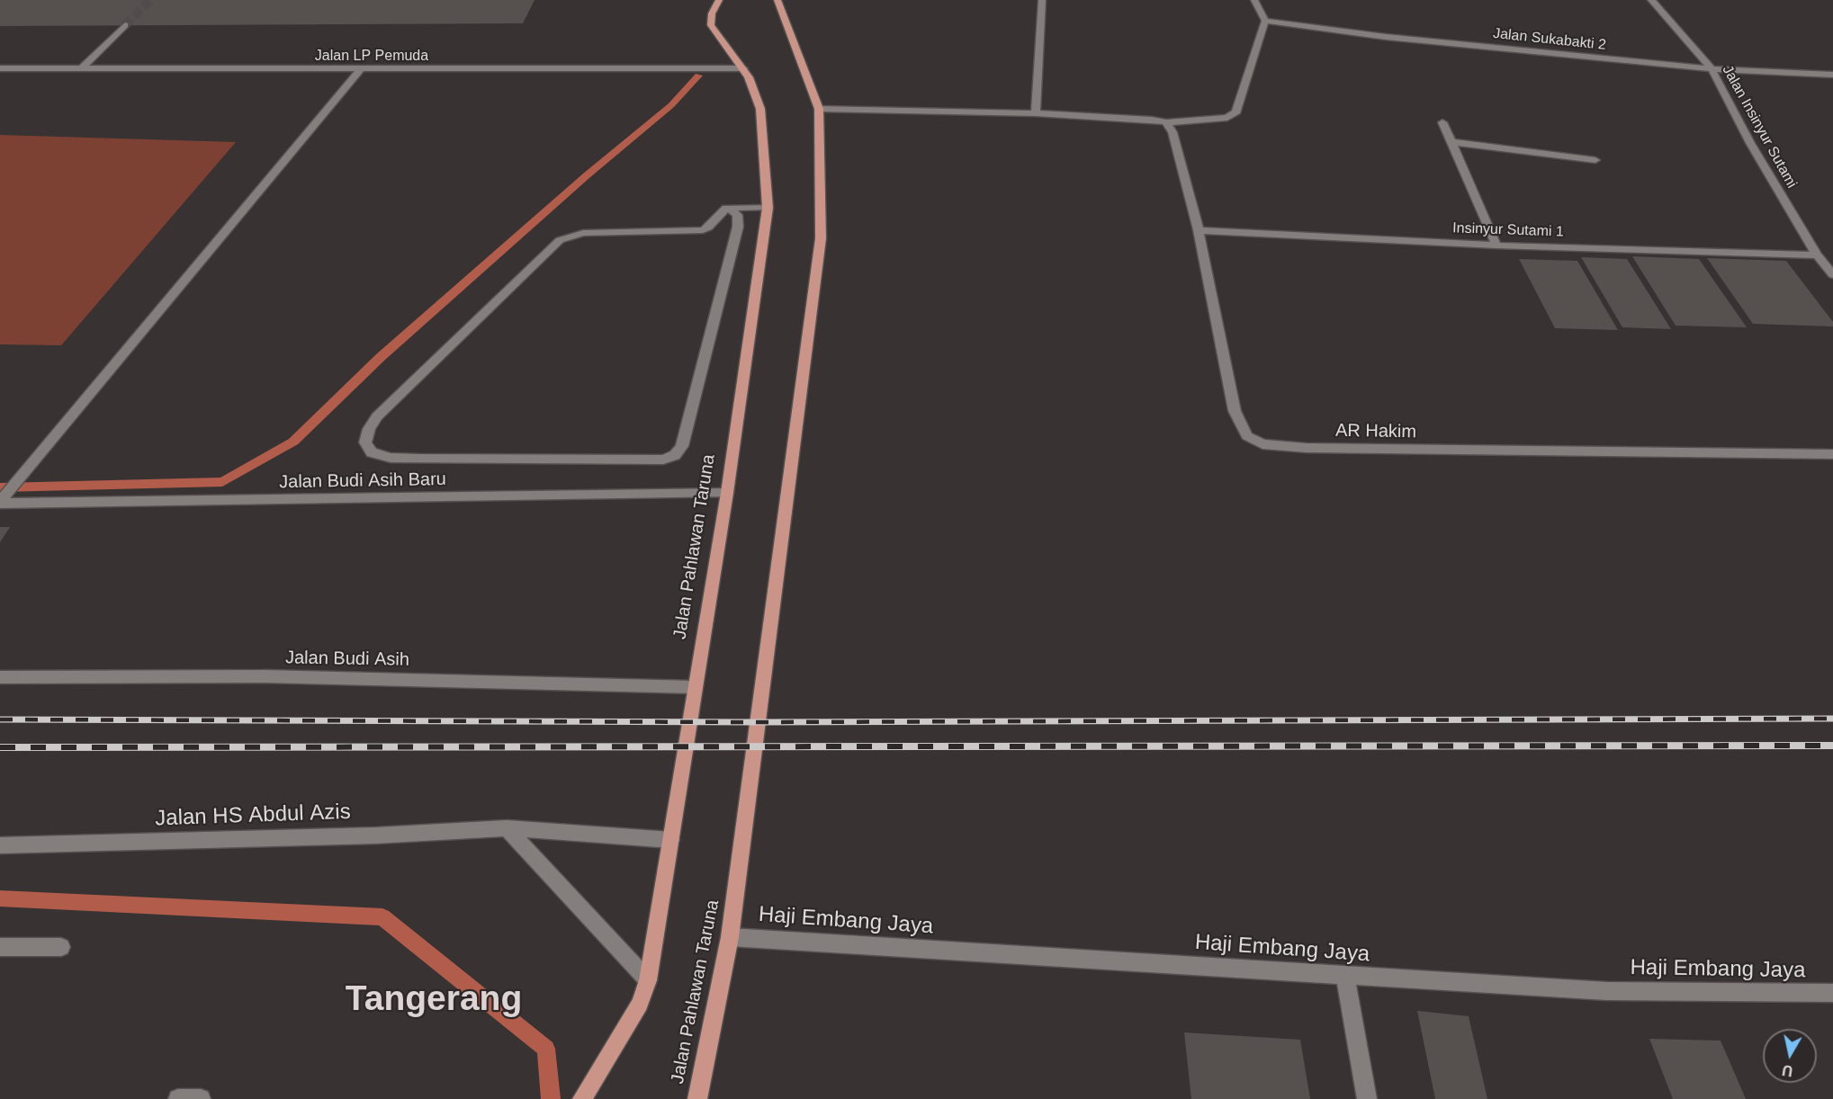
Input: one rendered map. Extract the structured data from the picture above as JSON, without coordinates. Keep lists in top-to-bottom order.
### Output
{
  "streets": {
    "main road": ["Jalan Pahlawan Taruna"],
    "street": [
      "Jalan Sukabakti 2",
      "Jalan LP Pemuda",
      "Jalan Insinyur Sutami",
      "Insinyur Sutami 1",
      "AR Hakim",
      "Jalan Budi Asih Baru",
      "Jalan Budi Asih",
      "Jalan HS Abdul Azis",
      "Haji Embang Jaya"
    ]
  },
  "crossings": [
    ["Jalan Sukabakti 2", "Jalan Insinyur Sutami"],
    ["Jalan LP Pemuda", "Jalan Pahlawan Taruna"],
    ["Jalan Insinyur Sutami", "Insinyur Sutami 1"],
    ["Insinyur Sutami 1", "AR Hakim"],
    ["Jalan Budi Asih Baru", "Jalan Pahlawan Taruna"],
    ["Jalan Pahlawan Taruna", "Jalan Budi Asih"],
    ["Jalan Pahlawan Taruna", "Jalan HS Abdul Azis"],
    ["Jalan Pahlawan Taruna", "Haji Embang Jaya"]
  ],
  "districts": ["Tangerang"],
  "north": "bottom"
}
